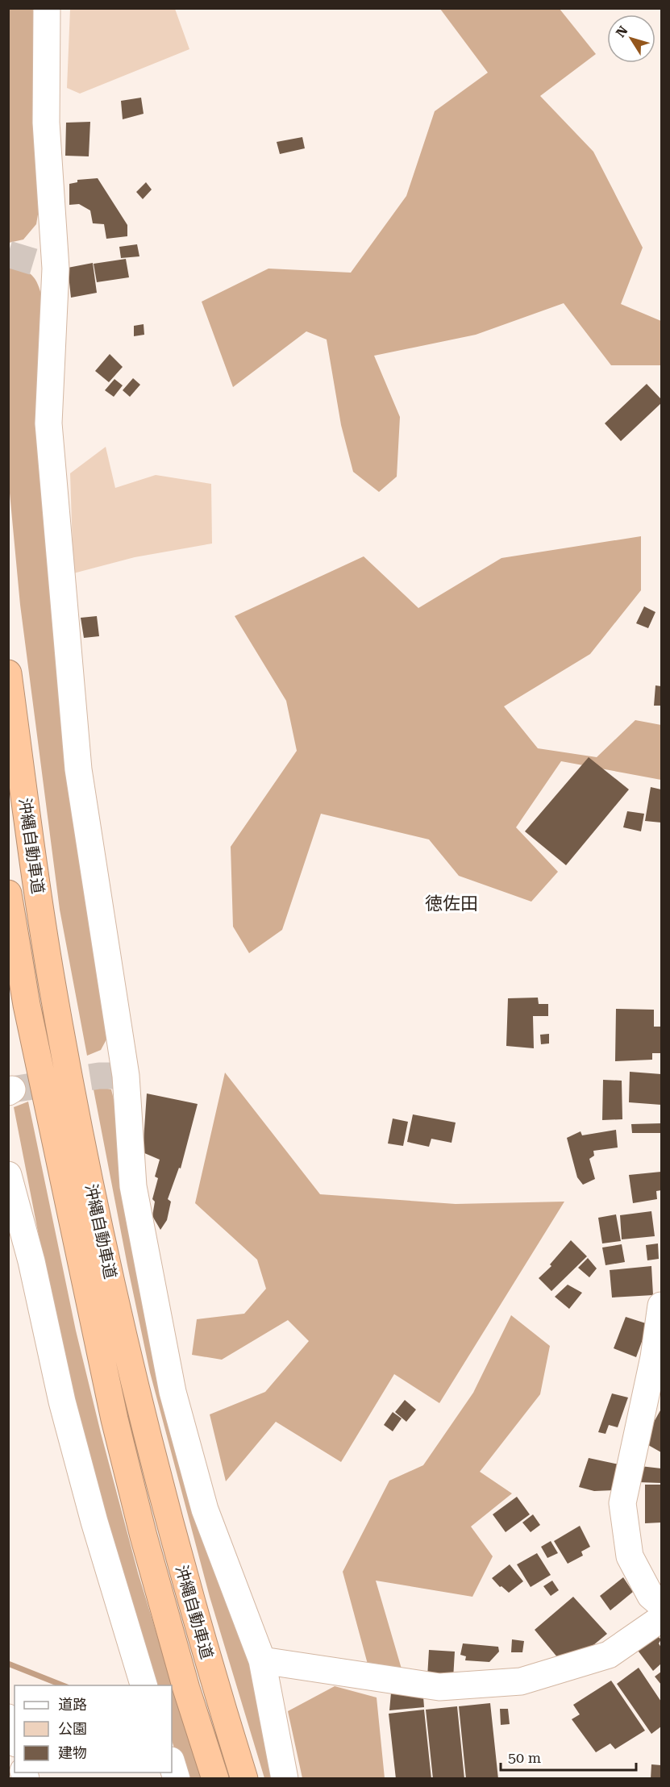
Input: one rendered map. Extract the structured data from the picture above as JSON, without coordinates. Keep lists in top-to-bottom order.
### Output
{
  "streets": {
    "highway": ["沖縄自動車道"]
  },
  "districts": ["徳佐田"],
  "legend": ["道路", "公園", "建物"],
  "scale_bar": "50 m",
  "north": "top left"
}
